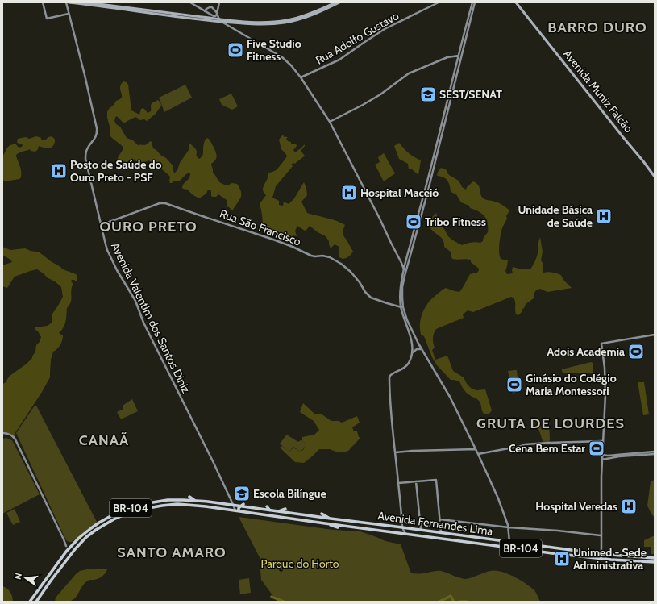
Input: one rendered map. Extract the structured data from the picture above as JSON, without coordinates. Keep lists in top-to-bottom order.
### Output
{
  "streets": {
    "highway": ["BR-104", "Avenida Fernandes Lima"],
    "main road": ["Avenida Muniz Falcão"],
    "street": ["Rua Adolfo Gustavo", "Rua São Francisco", "Avenida Valentim dos Santos Diniz"]
  },
  "crossings": [
    ["Rua São Francisco", "Avenida Valentim dos Santos Diniz"],
    ["Avenida Valentim dos Santos Diniz", "BR-104"],
    ["Avenida Valentim dos Santos Diniz", "Avenida Fernandes Lima"],
    ["BR-104", "Avenida Fernandes Lima"]
  ],
  "districts": [
    "BARRO DURO",
    "OURO PRETO",
    "GRUTA DE LOURDES",
    "CANAÃ",
    "SANTO AMARO"
  ],
  "parks": ["Parque do Horto"],
  "places": {
    "sports": [
      "Five Studio Fitness",
      "Tribo Fitness",
      "Adois Academia",
      "Ginásio do Colégio Maria Montessori",
      "Cena Bem Estar"
    ],
    "school or university": ["SEST/SENAT", "Escola Bilíngue"],
    "hospital": [
      "Posto de Saúde do Ouro Preto - PSF",
      "Hospital Maceió",
      "Unidade Básica de Saúde",
      "Hospital Veredas",
      "Unimed - Sede Administrativa"
    ]
  },
  "north": "left"
}
